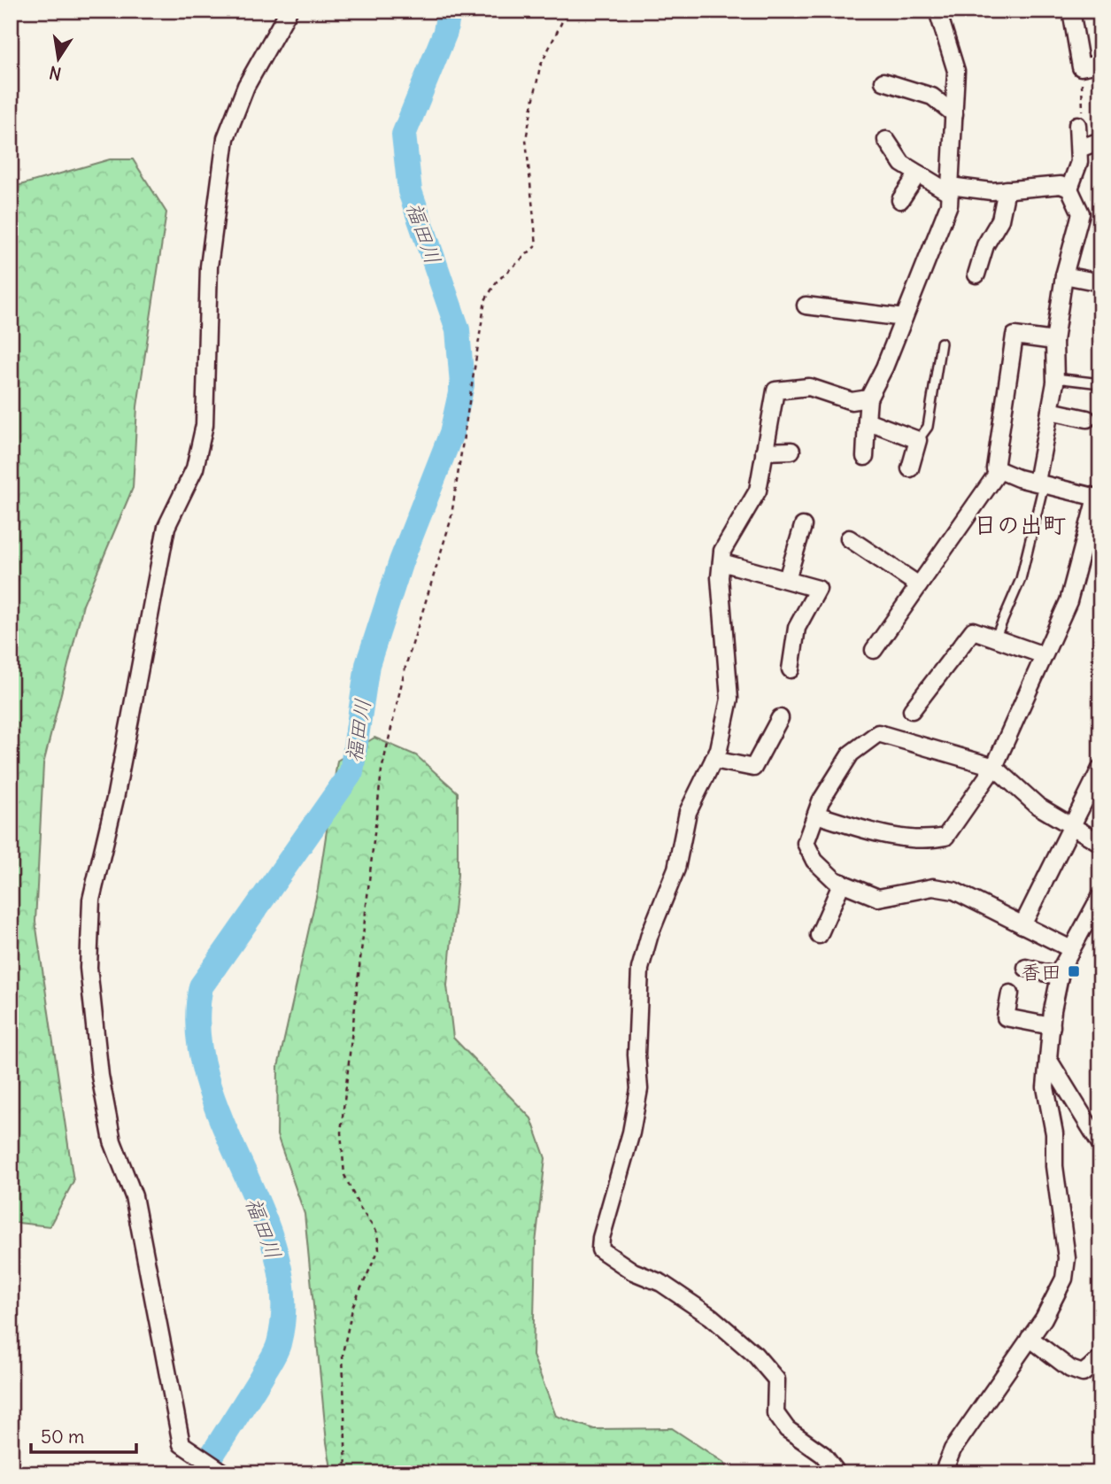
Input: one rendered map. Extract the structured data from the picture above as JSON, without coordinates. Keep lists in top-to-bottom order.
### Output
{
  "districts": ["日の出町"],
  "water": ["福田川"],
  "places": {
    "transit": ["香田"]
  },
  "scale_bar": "50 m",
  "north": "bottom"
}
